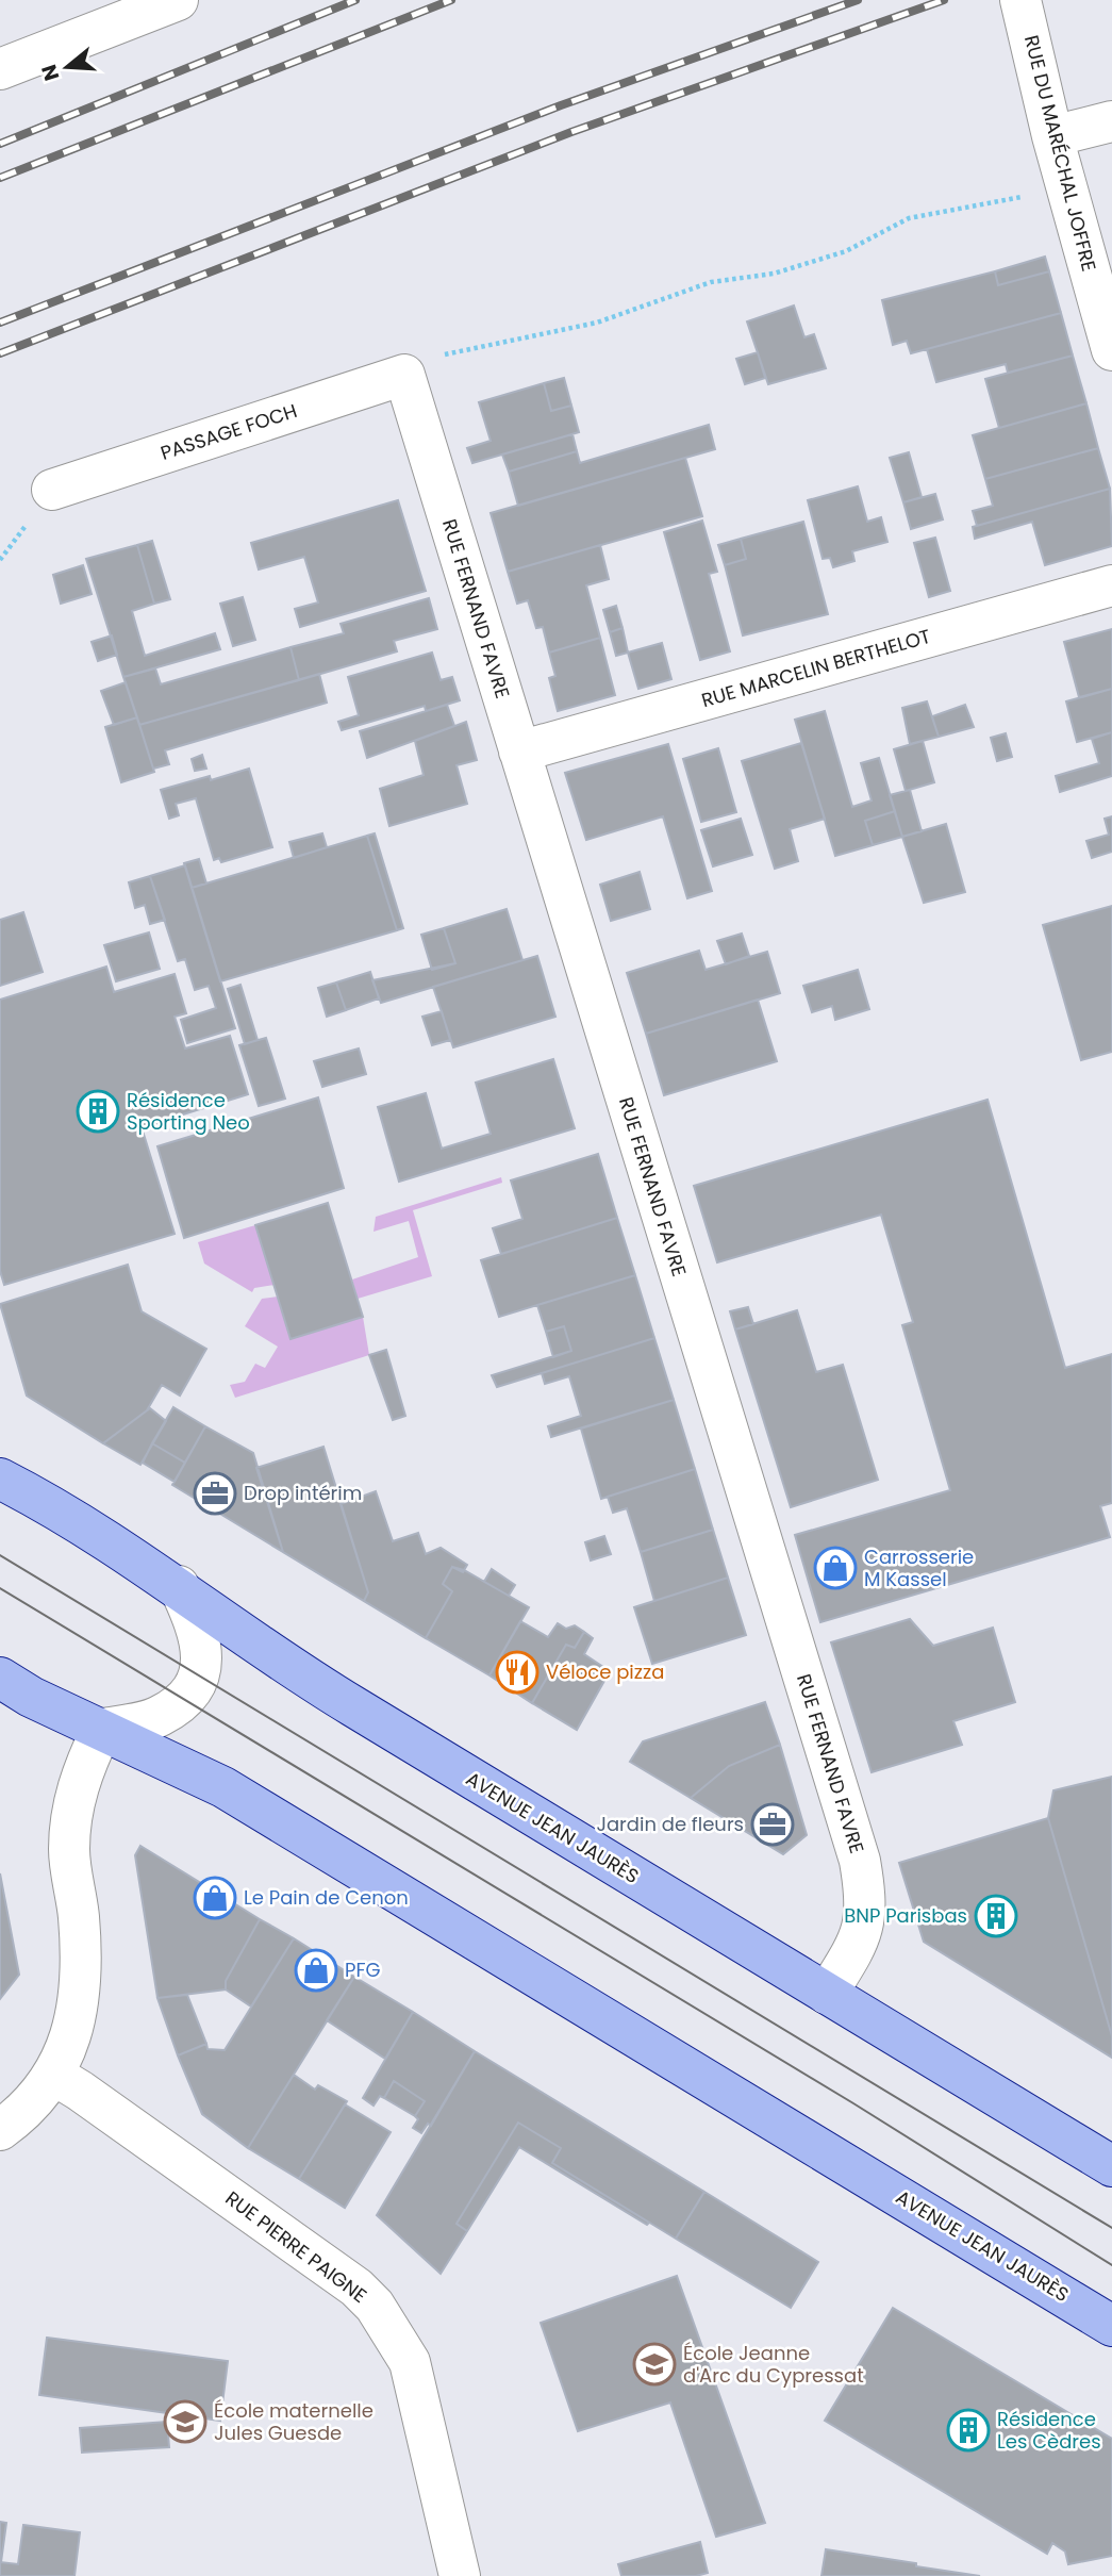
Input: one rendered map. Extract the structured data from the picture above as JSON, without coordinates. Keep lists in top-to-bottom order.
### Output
{
  "streets": {
    "main road": ["AVENUE JEAN JAURÈS"],
    "street": [
      "RUE DU MARÉCHAL JOFFRE",
      "PASSAGE FOCH",
      "RUE FERNAND FAVRE",
      "RUE MARCELIN BERTHELOT",
      "RUE PIERRE PAIGNE"
    ]
  },
  "crossings": [
    ["PASSAGE FOCH", "RUE FERNAND FAVRE"],
    ["RUE FERNAND FAVRE", "RUE MARCELIN BERTHELOT"],
    ["RUE FERNAND FAVRE", "AVENUE JEAN JAURÈS"]
  ],
  "places": {
    "building": ["Résidence Sporting Neo", "BNP Parisbas", "Résidence Les Cèdres"],
    "office": ["Drop intérim", "Jardin de fleurs"],
    "shop": ["Carrosserie M Kassel", "Le Pain de Cenon", "PFG"],
    "restaurant": ["Véloce pizza"],
    "school or university": ["École Jeanne d'Arc du Cypressat", "École maternelle Jules Guesde"]
  },
  "north": "left"
}
